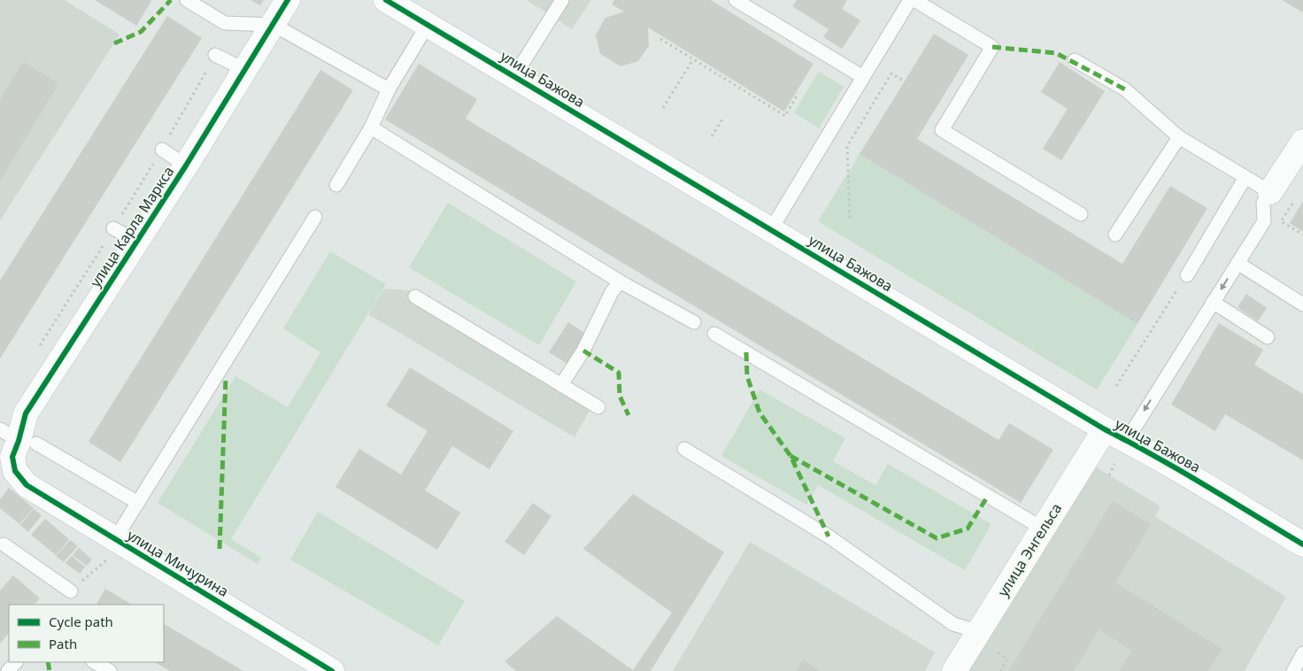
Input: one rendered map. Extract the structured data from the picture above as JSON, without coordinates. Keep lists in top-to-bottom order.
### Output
{
  "streets": {
    "street": [
      "улица Бажова",
      "улица Карла Маркса",
      "улица Энгельса",
      "улица Мичурина"
    ]
  },
  "crossings": [
    ["улица Бажова", "улица Энгельса"],
    ["улица Карла Маркса", "улица Мичурина"]
  ],
  "legend": ["Cycle path", "Path"]
}
